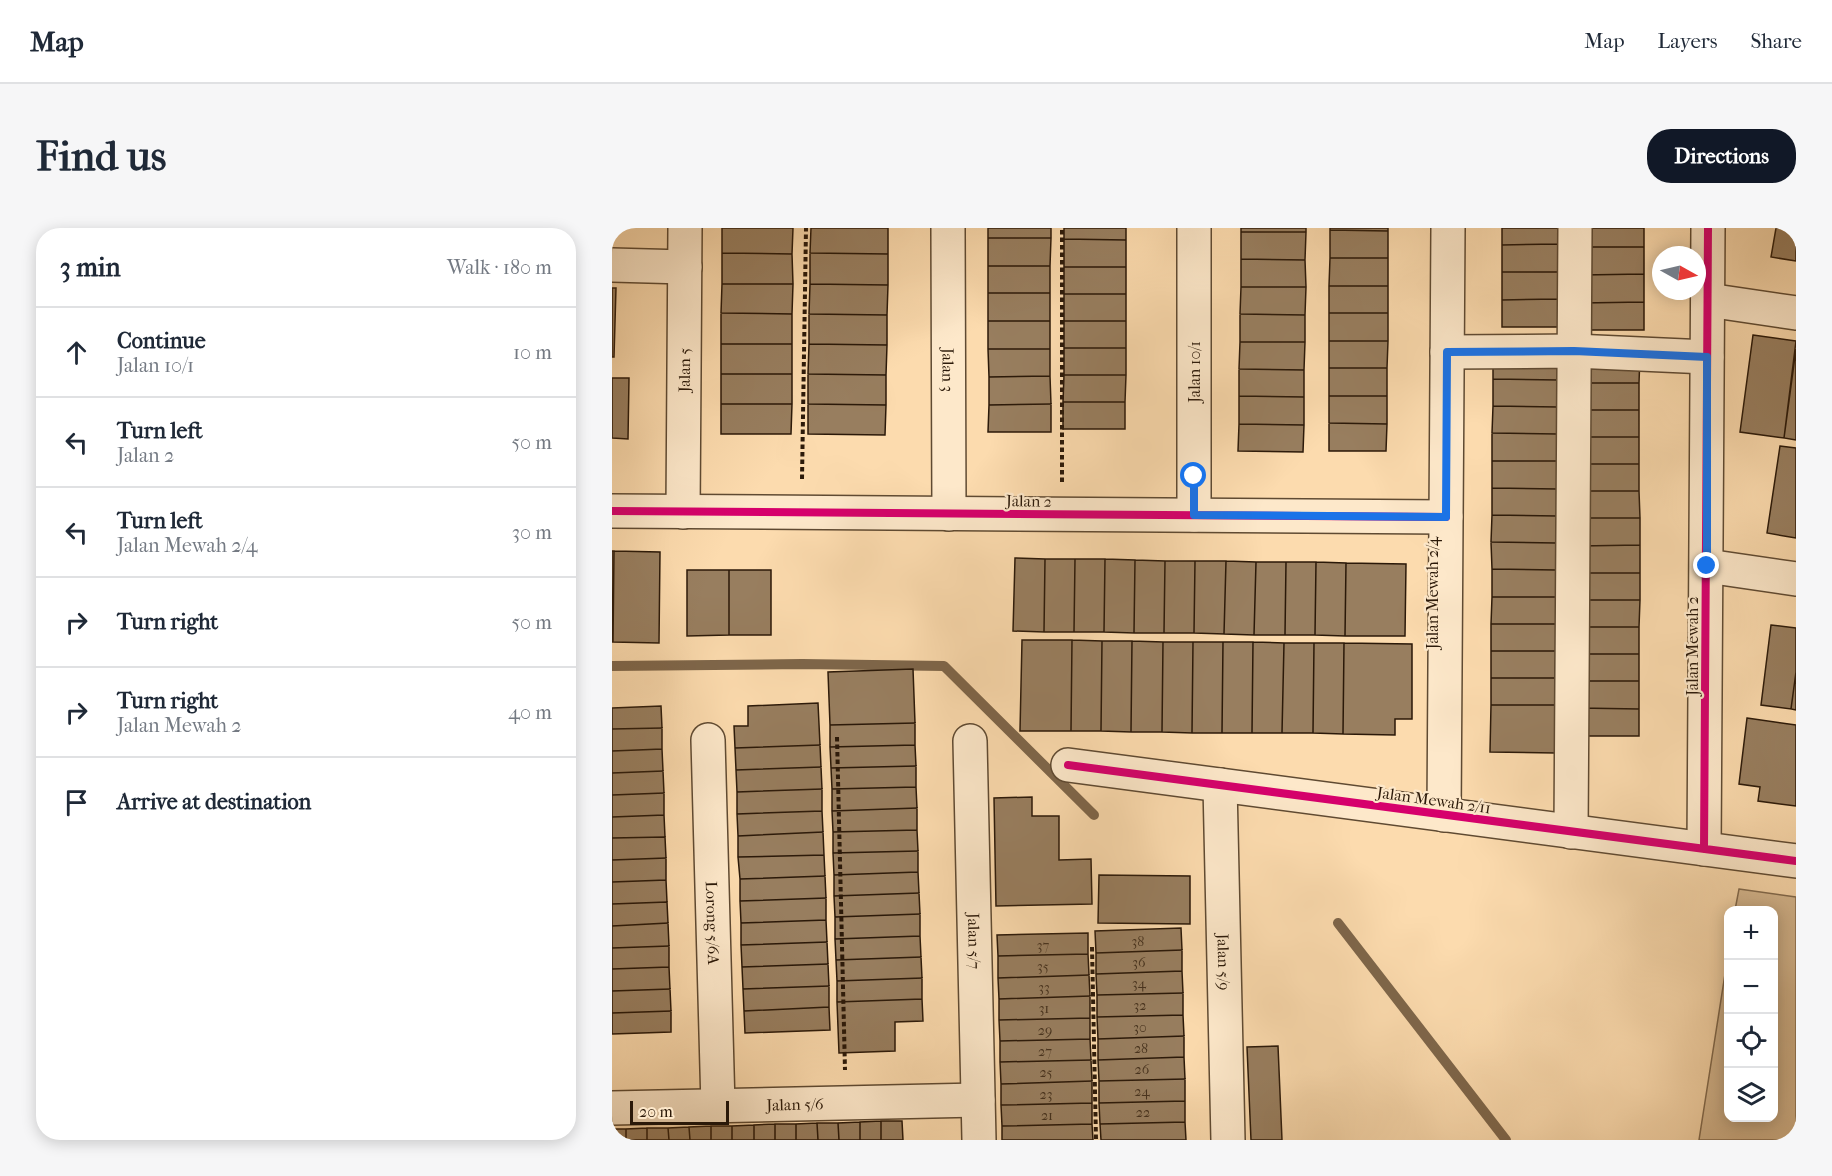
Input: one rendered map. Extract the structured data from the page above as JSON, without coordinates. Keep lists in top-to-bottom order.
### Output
{
  "streets": {
    "street": [
      "Jalan 5",
      "Jalan 3",
      "Jalan 10/1",
      "Jalan 2",
      "Jalan Mewah 2/4",
      "Jalan Mewah 2",
      "Jalan Mewah 2/11",
      "Lorong 5/6A",
      "Jalan 5/7",
      "Jalan 5/9",
      "Jalan 5/6"
    ]
  },
  "crossings": [
    ["Jalan 5", "Jalan 2"],
    ["Jalan 3", "Jalan 2"],
    ["Jalan 10/1", "Jalan 2"],
    ["Jalan 2", "Jalan Mewah 2/4"],
    ["Jalan Mewah 2/4", "Jalan Mewah 2/11"],
    ["Jalan Mewah 2", "Jalan Mewah 2/11"],
    ["Jalan Mewah 2/11", "Jalan 5/9"],
    ["Lorong 5/6A", "Jalan 5/6"],
    ["Jalan 5/7", "Jalan 5/6"]
  ],
  "house_numbers": [
    "38",
    "37",
    "36",
    "35",
    "34",
    "33",
    "32",
    "31",
    "30",
    "29",
    "28",
    "27",
    "26",
    "25",
    "24",
    "23",
    "22",
    "21"
  ],
  "scale_bar": "20 m",
  "north": "right",
  "page": {
    "header": "Map",
    "nav": ["Map", "Layers", "Share"],
    "buttons": "Directions",
    "title": "Find us",
    "heading": ["3 min", "Walk · 180 m"],
    "list": [
      ["Continue", "Jalan 10/1", "10 m"],
      ["Turn left", "Jalan 2", "50 m"],
      ["Turn left", "Jalan Mewah 2/4", "30 m"],
      ["Turn right", "50 m"],
      ["Turn right", "Jalan Mewah 2", "40 m"],
      "Arrive at destination"
    ],
    "map_buttons": ["+", "−"],
    "scale": "20 m"
  }
}
